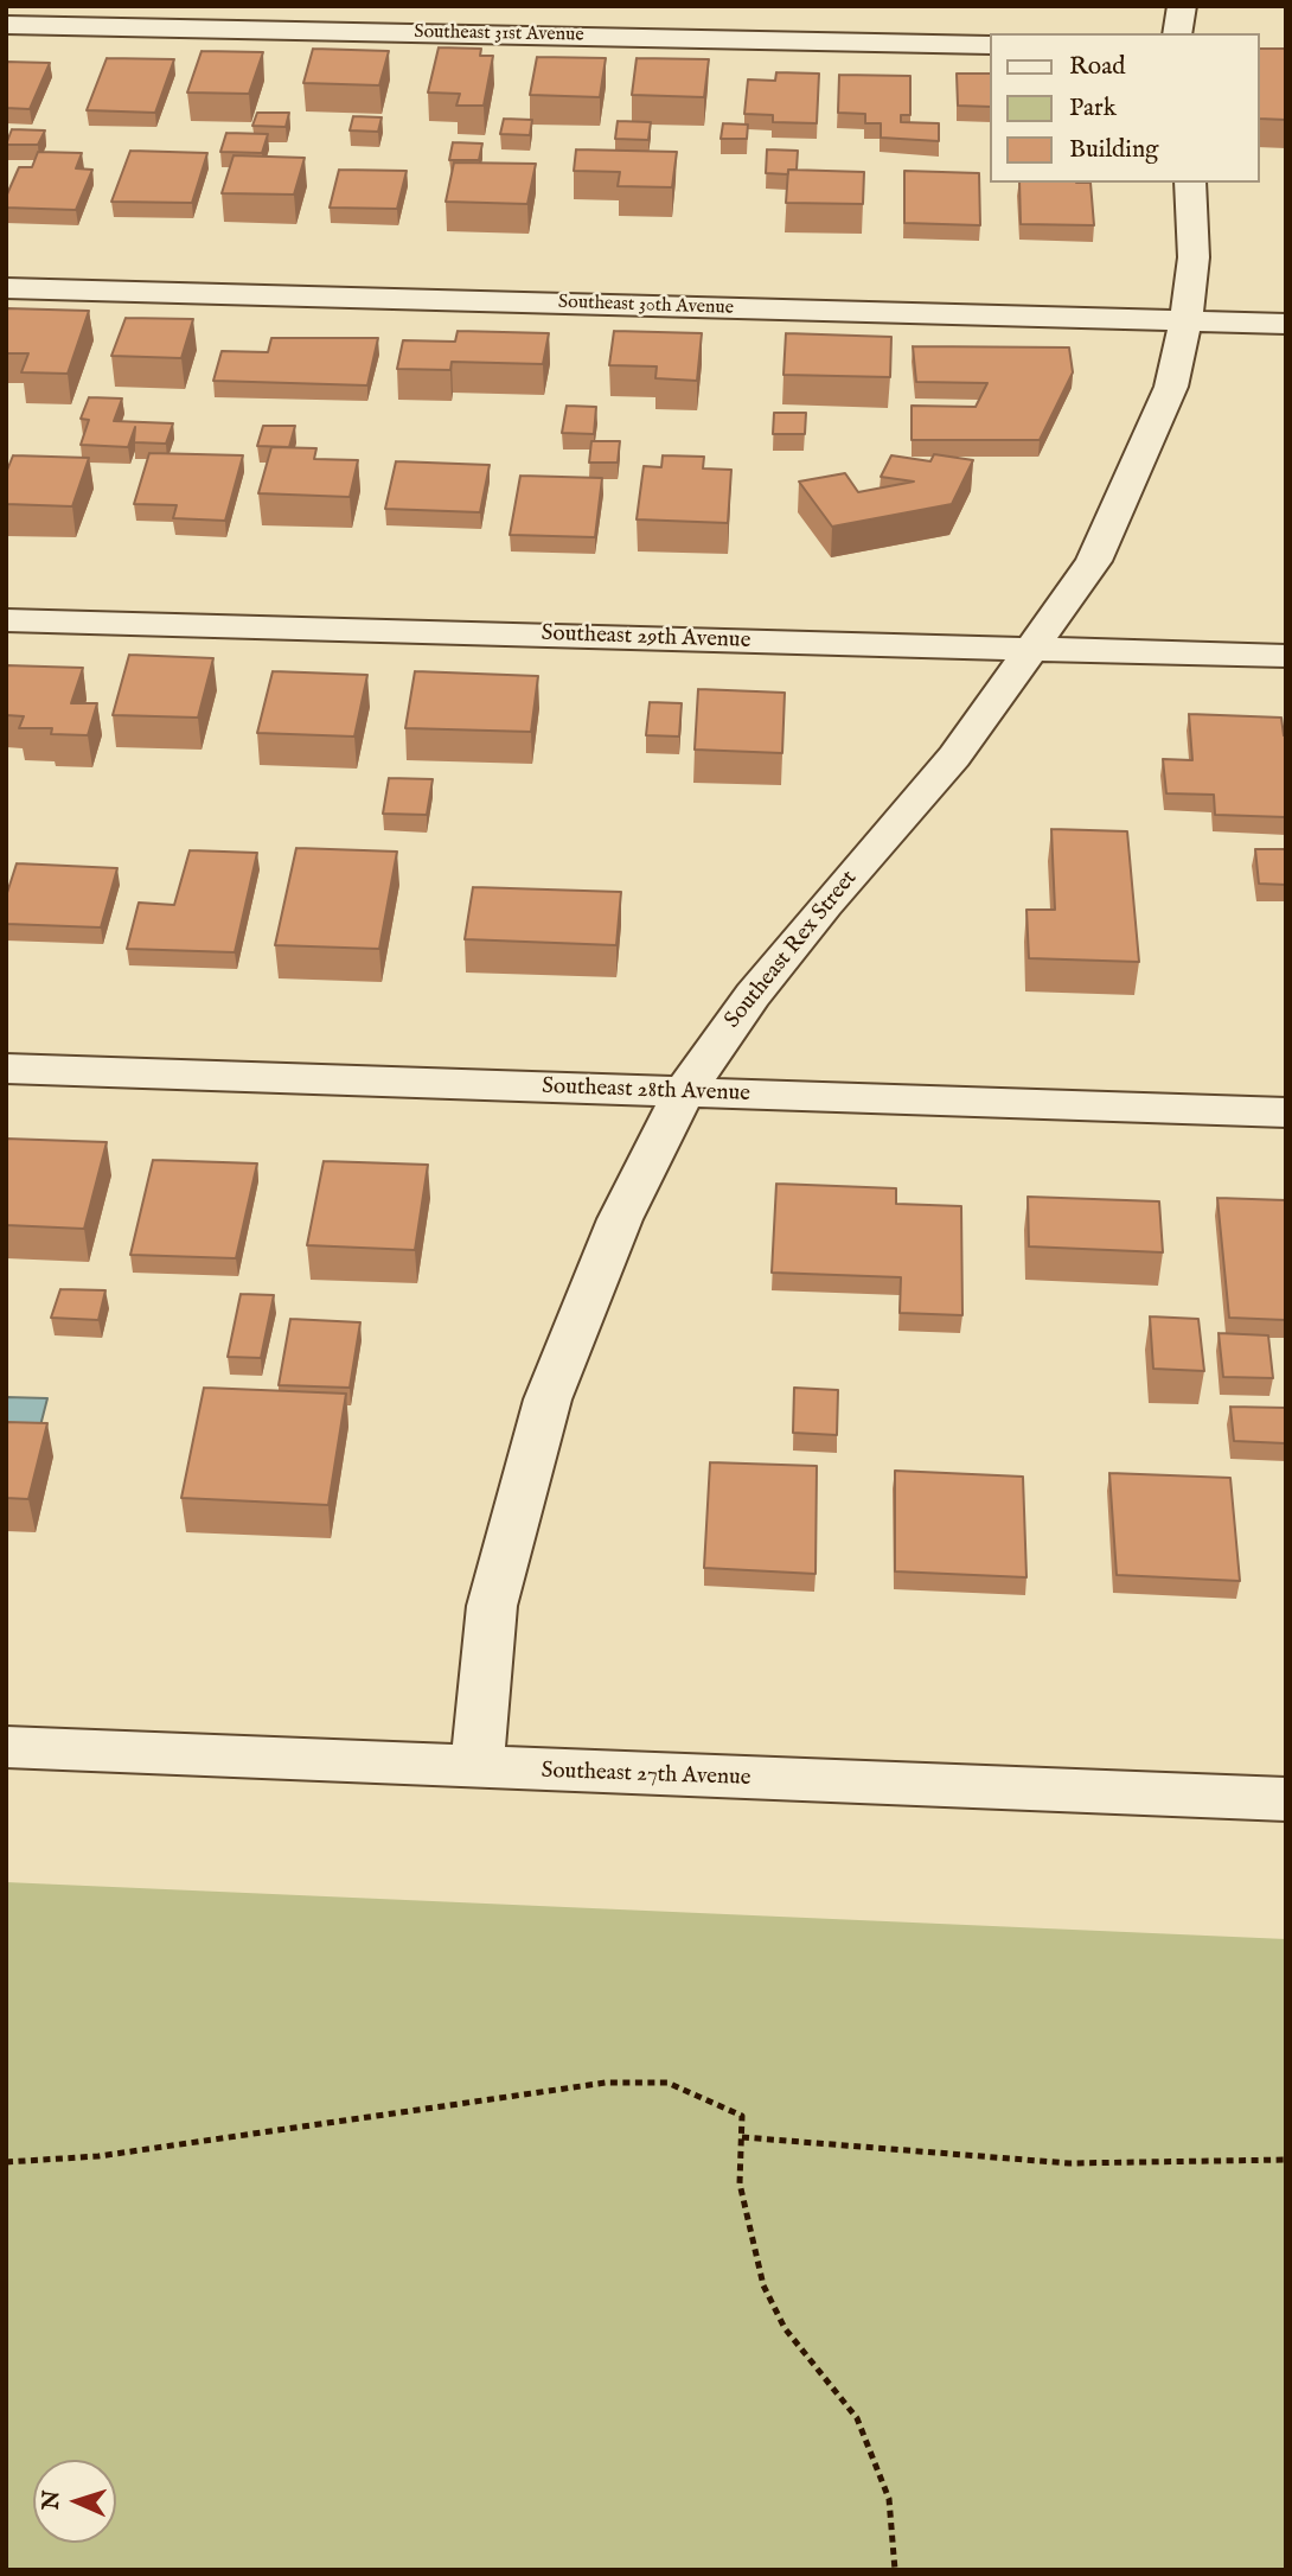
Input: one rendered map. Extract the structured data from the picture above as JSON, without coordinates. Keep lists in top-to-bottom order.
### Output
{
  "streets": {
    "street": [
      "Southeast 31st Avenue",
      "Southeast 30th Avenue",
      "Southeast 29th Avenue",
      "Southeast Rex Street",
      "Southeast 28th Avenue",
      "Southeast 27th Avenue"
    ]
  },
  "crossings": [
    ["Southeast 30th Avenue", "Southeast Rex Street"],
    ["Southeast 29th Avenue", "Southeast Rex Street"],
    ["Southeast Rex Street", "Southeast 28th Avenue"],
    ["Southeast Rex Street", "Southeast 27th Avenue"]
  ],
  "legend": ["Road", "Park", "Building"],
  "north": "left"
}
